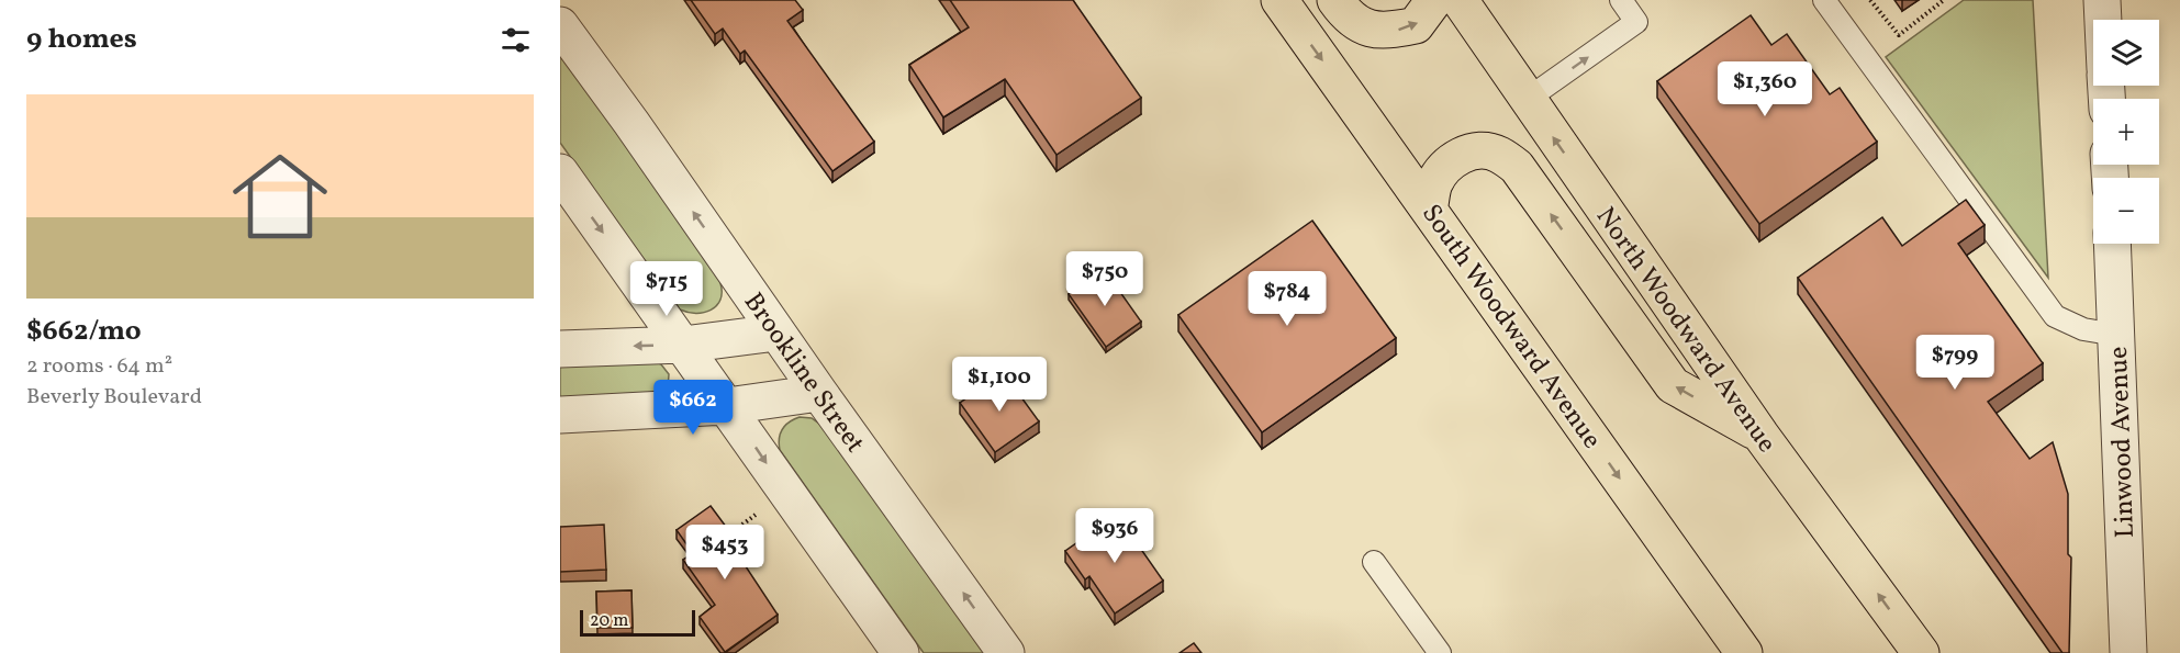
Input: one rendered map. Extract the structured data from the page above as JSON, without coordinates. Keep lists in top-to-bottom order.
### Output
{
  "streets": {
    "main road": ["South Woodward Avenue", "North Woodward Avenue"],
    "street": ["Brookline Street", "Linwood Avenue"]
  },
  "one_way": ["South Woodward Avenue", "North Woodward Avenue"],
  "scale_bar": "20 m",
  "page": {
    "heading": "9 homes",
    "map_buttons": ["+", "−"],
    "price": [
      "$1,360",
      "$750",
      "$715",
      "$784",
      "$799",
      "$1,100",
      "$662",
      "$936",
      "$453"
    ],
    "list": [
      {
        "name": "$662/mo",
        "note": "2 rooms · 64 m² · Beverly Boulevard"
      }
    ],
    "scale": "20 m"
  }
}
